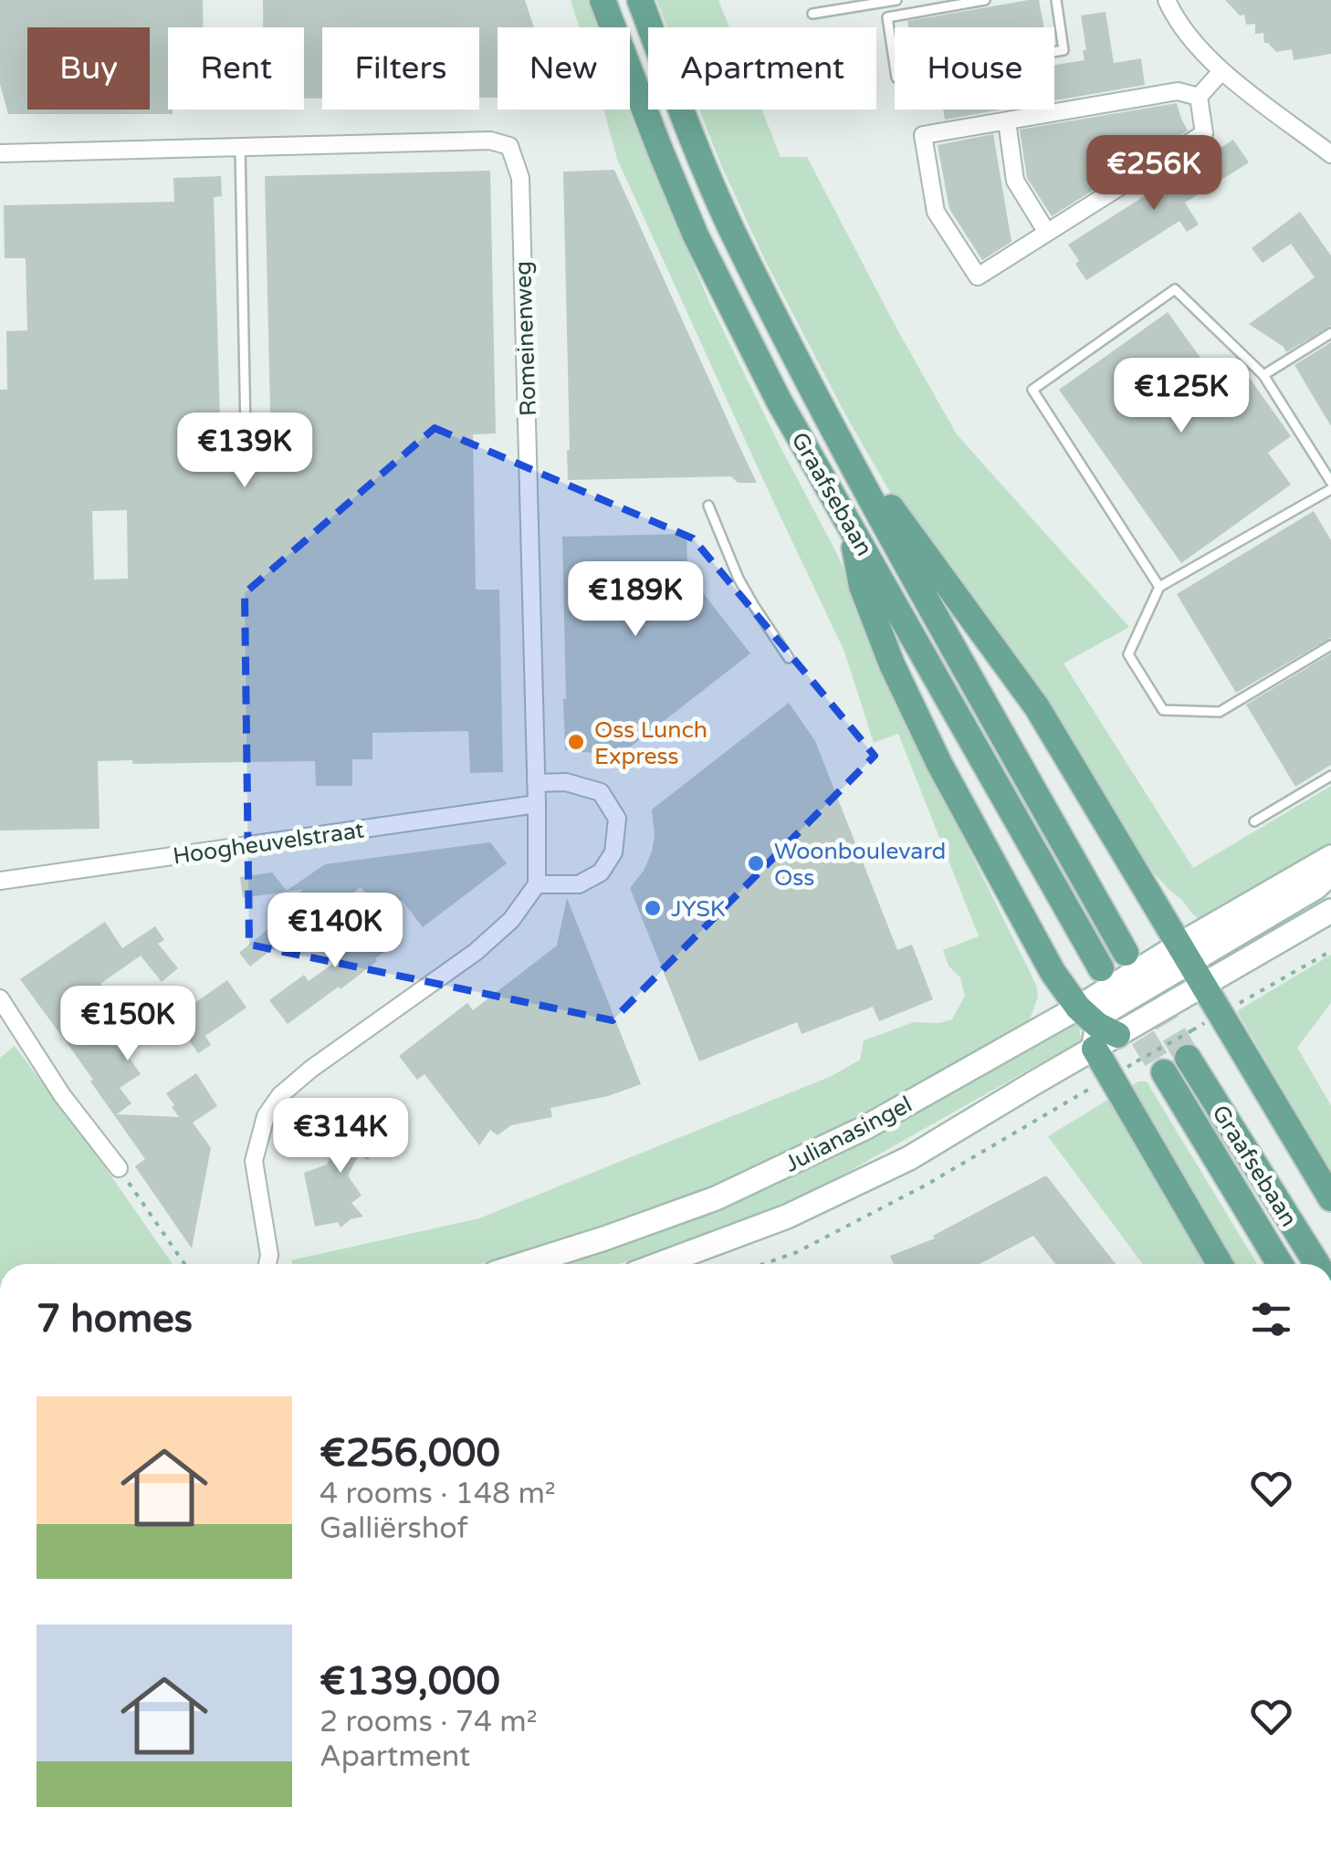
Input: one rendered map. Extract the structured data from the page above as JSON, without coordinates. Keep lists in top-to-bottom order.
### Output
{
  "streets": {
    "main road": ["Graafsebaan", "Julianasingel"],
    "street": ["Romeinenweg", "Hoogheuvelstraat"]
  },
  "crossings": [
    ["Romeinenweg", "Hoogheuvelstraat"]
  ],
  "places": ["Oss Lunch Express", "Woonboulevard Oss", "JYSK"],
  "page": {
    "chip": [
      "Buy",
      "Rent",
      "Filters",
      "New",
      "Apartment",
      "House"
    ],
    "price": [
      "€256K",
      "€125K",
      "€139K",
      "€189K",
      "€140K",
      "€150K",
      "€314K"
    ],
    "heading": "7 homes",
    "list": [
      {
        "name": "€256,000",
        "note": "4 rooms · 148 m² · Galliërshof"
      },
      {
        "name": "€139,000",
        "note": "2 rooms · 74 m² · Apartment"
      }
    ]
  }
}
